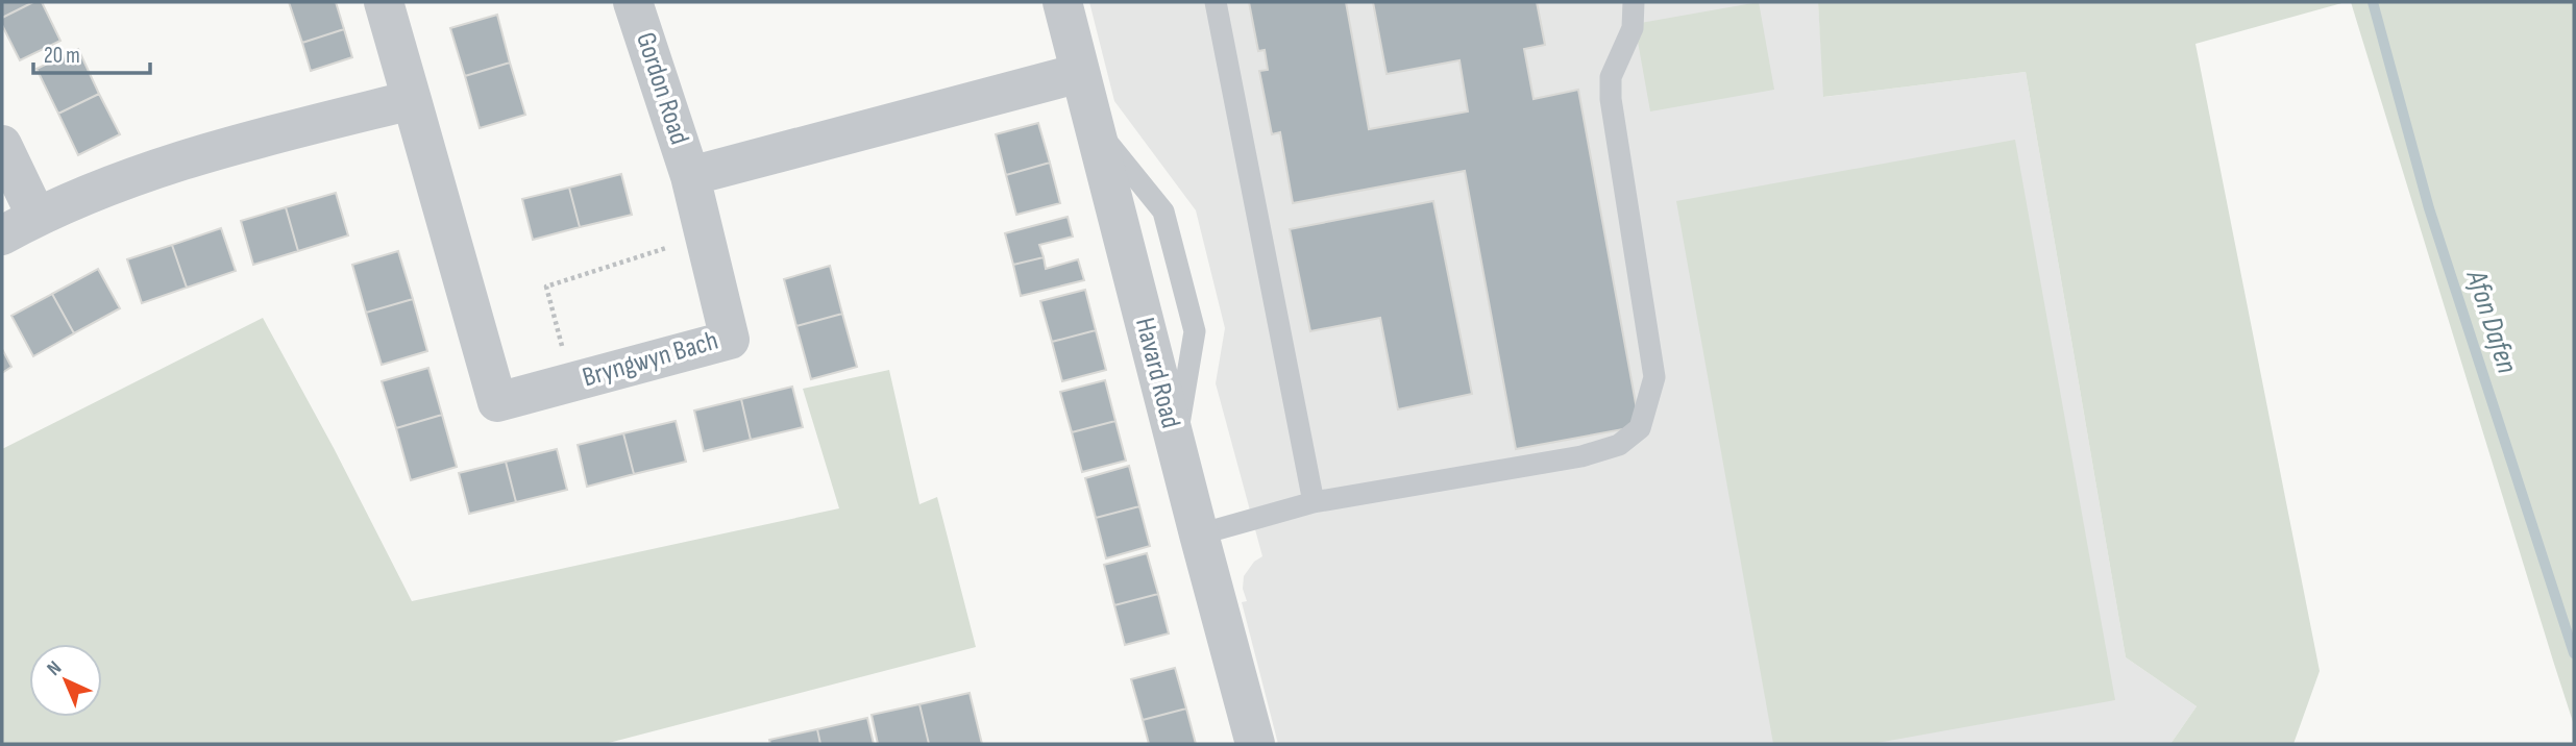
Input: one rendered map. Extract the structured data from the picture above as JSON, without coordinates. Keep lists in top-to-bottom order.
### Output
{
  "streets": {
    "street": ["Gordon Road", "Bryngwyn Bach", "Havard Road"]
  },
  "crossings": [
    ["Gordon Road", "Bryngwyn Bach"]
  ],
  "water": ["Afon Dafen"],
  "scale_bar": "20 m",
  "north": "top left"
}
